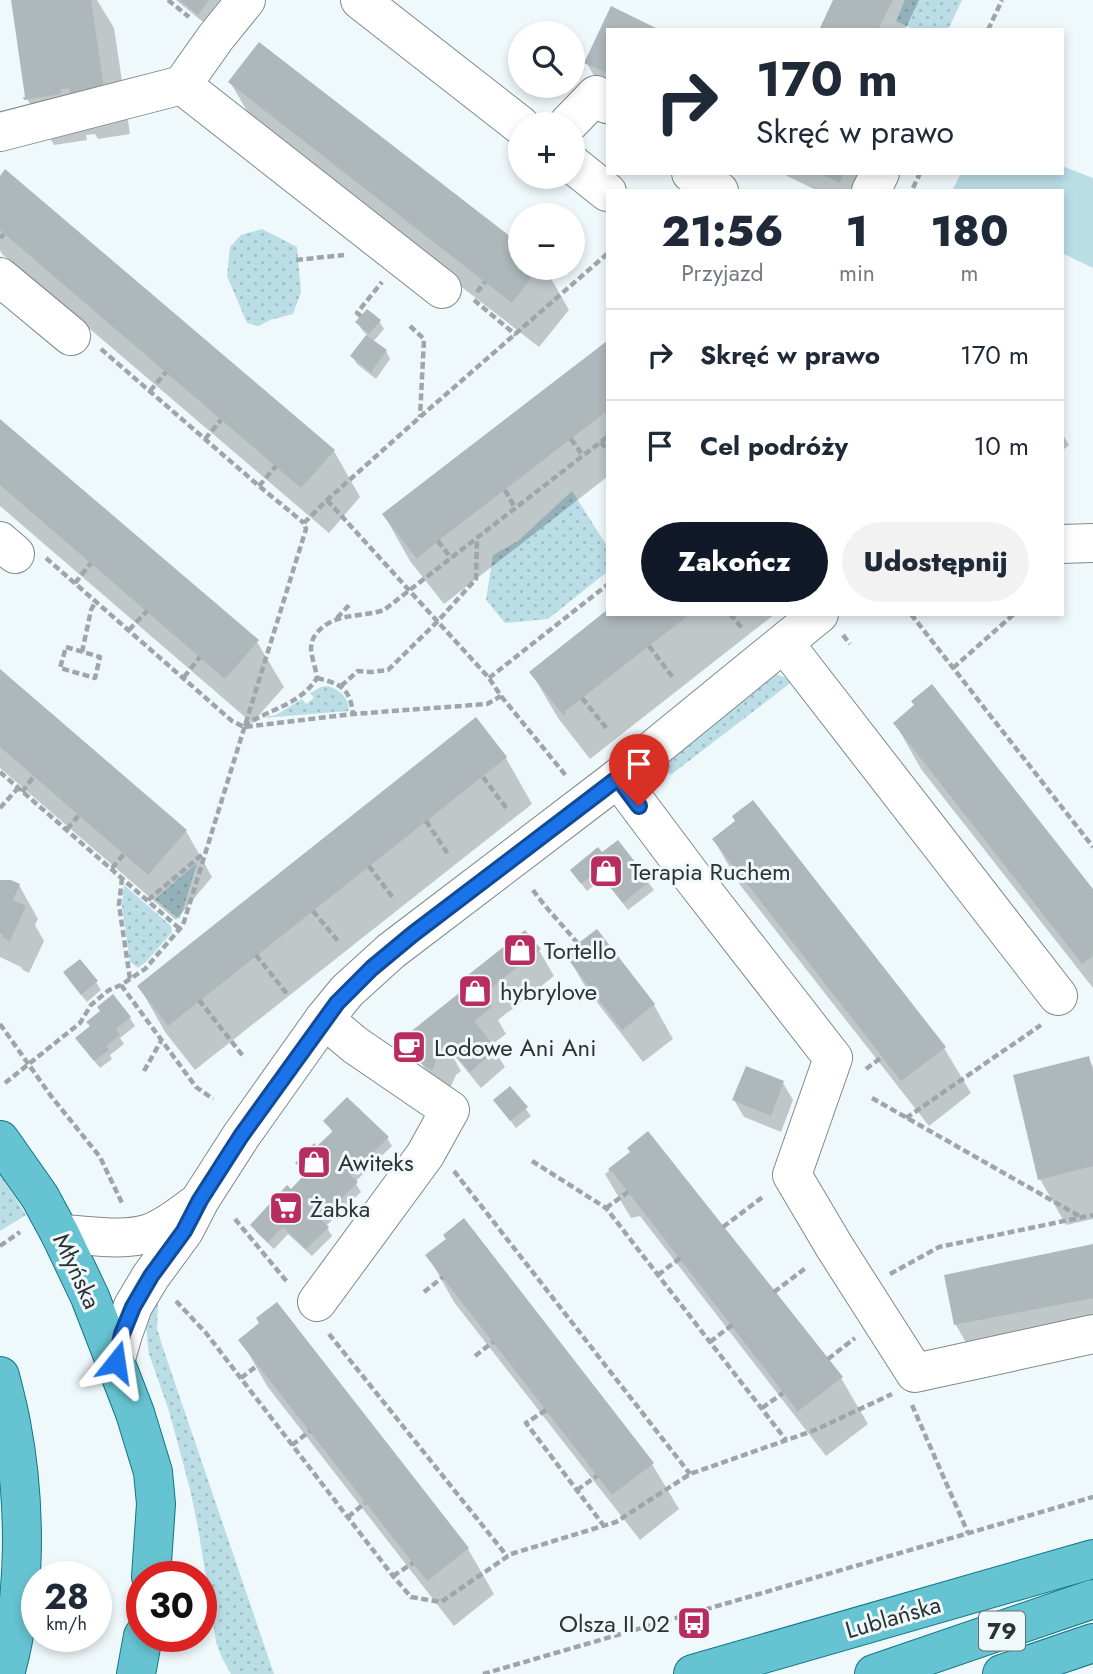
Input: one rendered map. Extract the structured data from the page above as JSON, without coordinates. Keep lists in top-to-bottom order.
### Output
{
  "streets": {
    "main road": ["Młyńska", "Lublańska", "79"]
  },
  "places": {
    "shop": [
      "Terapia Ruchem",
      "Tortello",
      "hybrylove",
      "Awiteks"
    ],
    "cafe": ["Lodowe Ani Ani"],
    "supermarket": ["Żabka"],
    "bus stop": ["Olsza II 02"]
  },
  "page": {
    "map_buttons": ["+", "−"],
    "turn": ["170 m", "Skręć w prawo"],
    "eta": [
      "21:56",
      "Przyjazd",
      "1",
      "min",
      "180",
      "m"
    ],
    "list": [
      {
        "name": "Skręć w prawo",
        "value": "170 m"
      },
      {
        "name": "Cel podróży",
        "value": "10 m"
      }
    ],
    "buttons": ["Zakończ", "Udostępnij"],
    "speed": "28 km/h",
    "limit": "30"
  }
}
